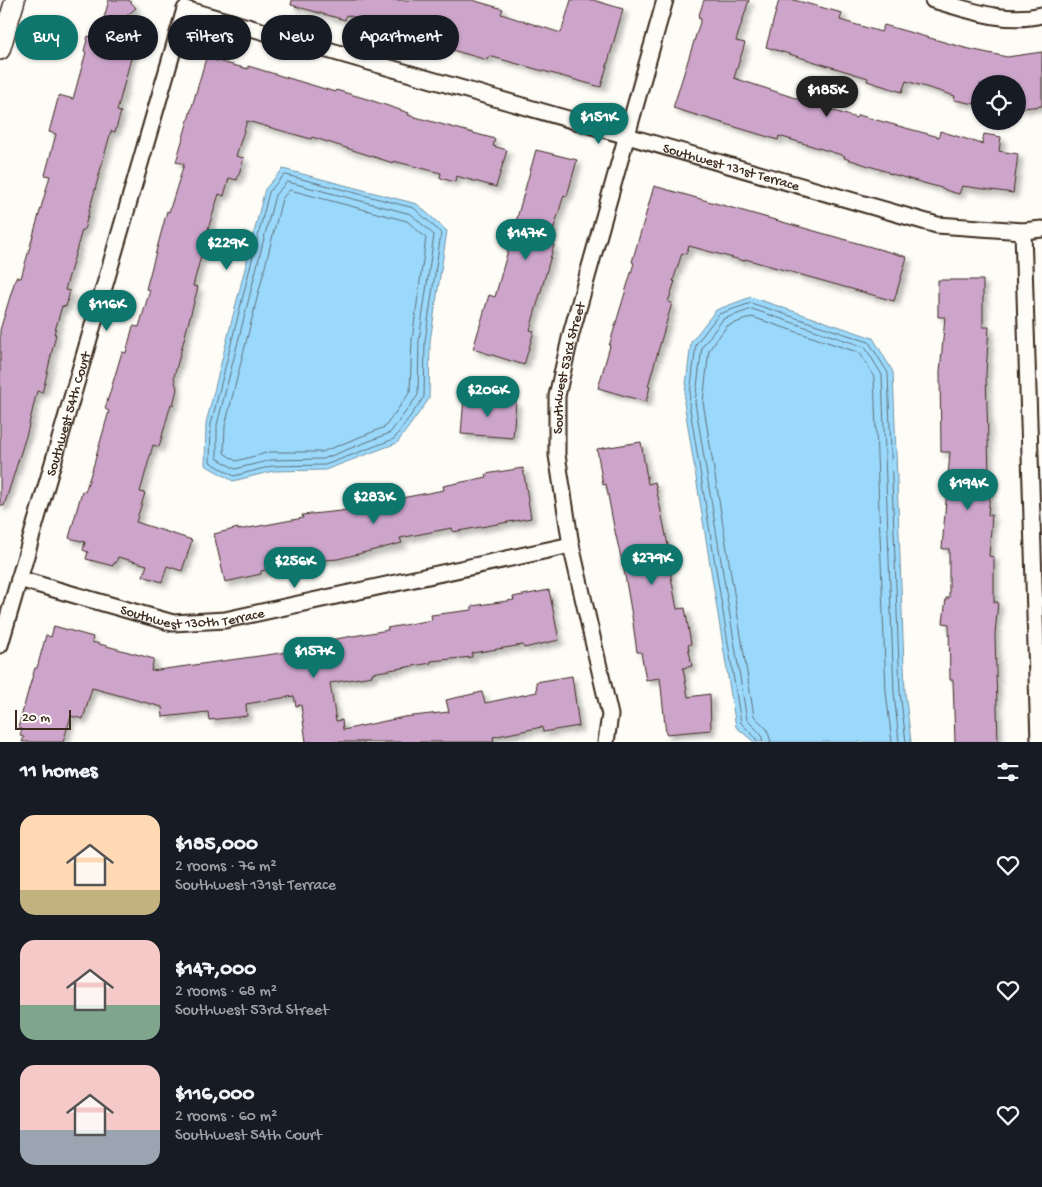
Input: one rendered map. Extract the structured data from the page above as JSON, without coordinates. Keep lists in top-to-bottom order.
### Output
{
  "streets": {
    "street": [
      "Southwest 131st Terrace",
      "Southwest 53rd Street",
      "Southwest 54th Court",
      "Southwest 130th Terrace"
    ]
  },
  "crossings": [
    ["Southwest 131st Terrace", "Southwest 53rd Street"],
    ["Southwest 131st Terrace", "Southwest 54th Court"],
    ["Southwest 53rd Street", "Southwest 130th Terrace"],
    ["Southwest 54th Court", "Southwest 130th Terrace"]
  ],
  "scale_bar": "20 m",
  "page": {
    "chip": [
      "Buy",
      "Rent",
      "Filters",
      "New",
      "Apartment"
    ],
    "price": [
      "$185K",
      "$151K",
      "$147K",
      "$229K",
      "$116K",
      "$206K",
      "$194K",
      "$283K",
      "$279K",
      "$256K",
      "$157K"
    ],
    "scale": "20 m",
    "heading": "11 homes",
    "list": [
      {
        "name": "$185,000",
        "note": "2 rooms · 76 m² · Southwest 131st Terrace"
      },
      {
        "name": "$147,000",
        "note": "2 rooms · 68 m² · Southwest 53rd Street"
      },
      {
        "name": "$116,000",
        "note": "2 rooms · 60 m² · Southwest 54th Court"
      }
    ]
  }
}
